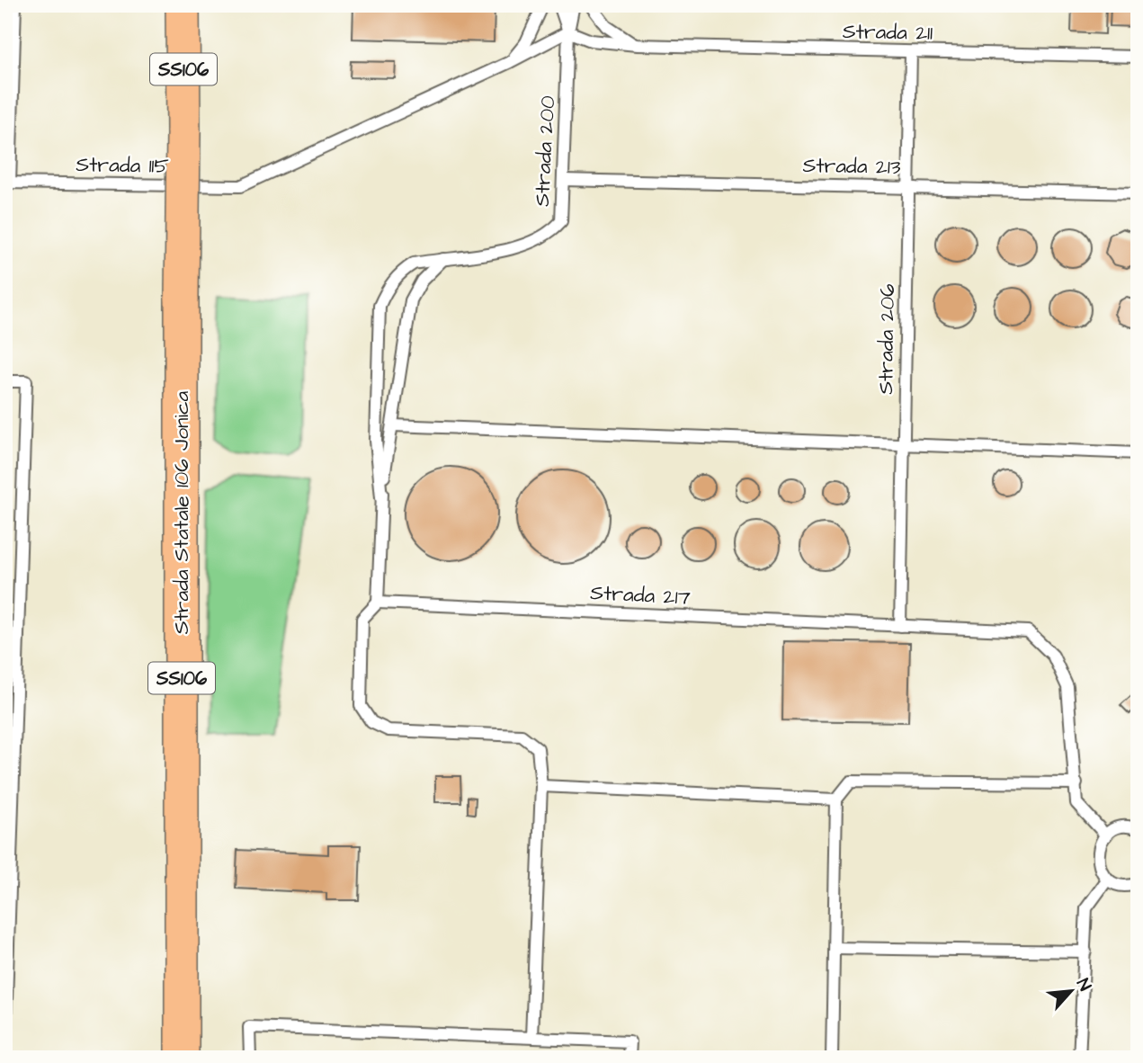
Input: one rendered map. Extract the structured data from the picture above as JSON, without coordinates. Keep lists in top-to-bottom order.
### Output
{
  "streets": {
    "main road": ["SS106", "Strada Statale 106 Jonica"],
    "lane": [
      "Strada 211",
      "Strada 200",
      "Strada 115",
      "Strada 213",
      "Strada 206",
      "Strada 217"
    ]
  },
  "crossings": [
    ["Strada 211", "Strada 200"],
    ["Strada 211", "Strada 206"],
    ["Strada 200", "Strada 213"],
    ["Strada 200", "Strada 217"],
    ["Strada 213", "Strada 206"],
    ["Strada 206", "Strada 217"]
  ],
  "north": "top right"
}
